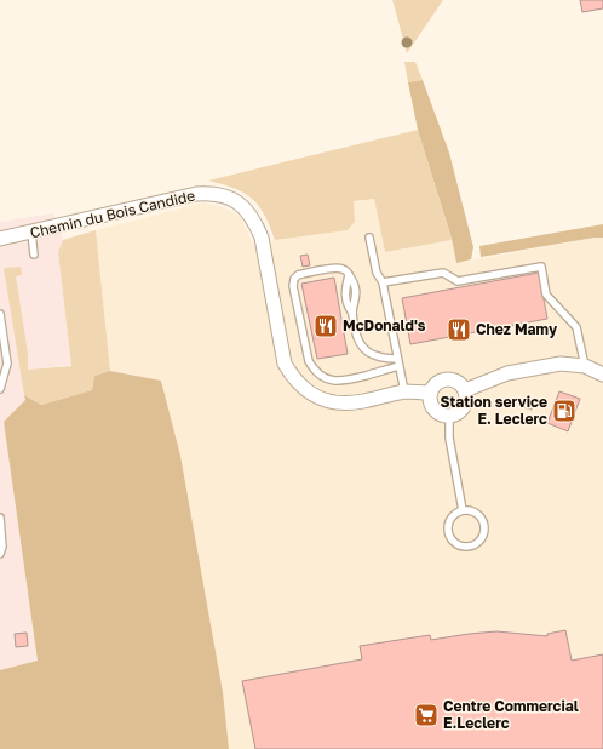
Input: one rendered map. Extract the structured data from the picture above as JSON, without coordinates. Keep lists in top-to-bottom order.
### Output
{
  "streets": {
    "street": ["Chemin du Bois Candide"]
  },
  "places": {
    "restaurant": ["McDonald's", "Chez Mamy"],
    "fuel station": ["Station service E. Leclerc"],
    "supermarket": ["Centre Commercial E.Leclerc"]
  }
}
